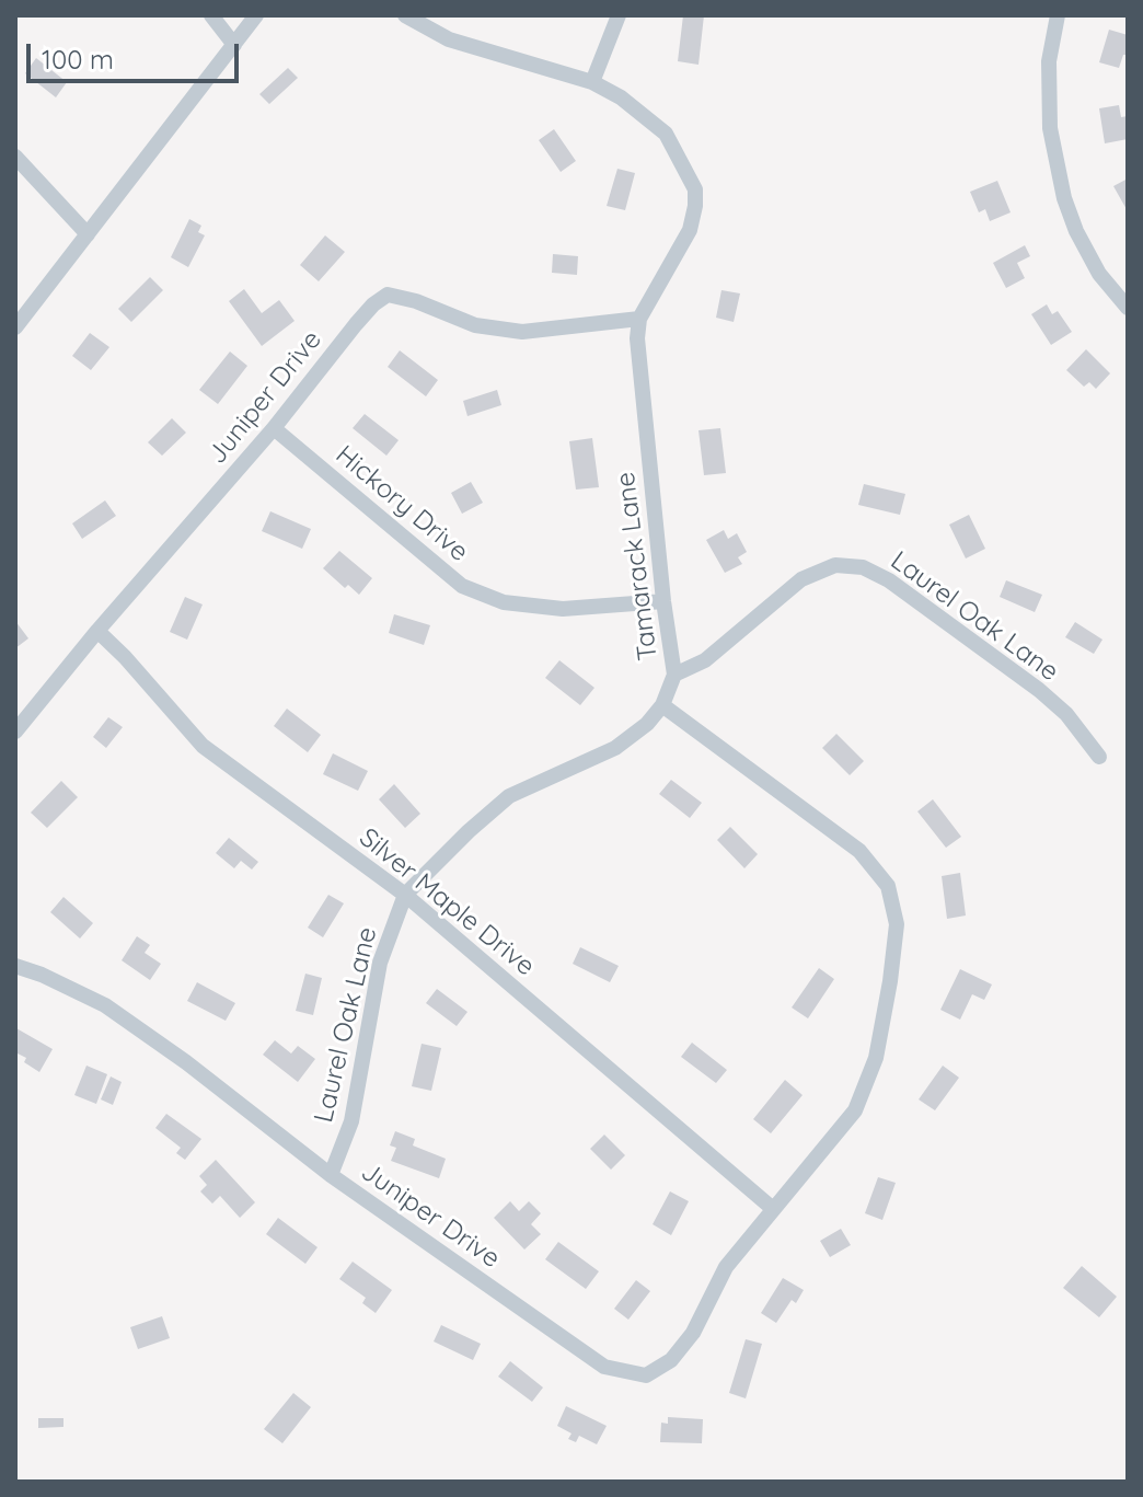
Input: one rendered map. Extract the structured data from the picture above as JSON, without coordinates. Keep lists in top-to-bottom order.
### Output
{
  "streets": {
    "street": [
      "Juniper Drive",
      "Hickory Drive",
      "Tamarack Lane",
      "Laurel Oak Lane",
      "Silver Maple Drive"
    ]
  },
  "crossings": [
    ["Juniper Drive", "Hickory Drive"],
    ["Juniper Drive", "Tamarack Lane"],
    ["Juniper Drive", "Laurel Oak Lane"],
    ["Juniper Drive", "Silver Maple Drive"],
    ["Hickory Drive", "Tamarack Lane"],
    ["Tamarack Lane", "Laurel Oak Lane"],
    ["Laurel Oak Lane", "Silver Maple Drive"]
  ],
  "scale_bar": "100 m"
}
